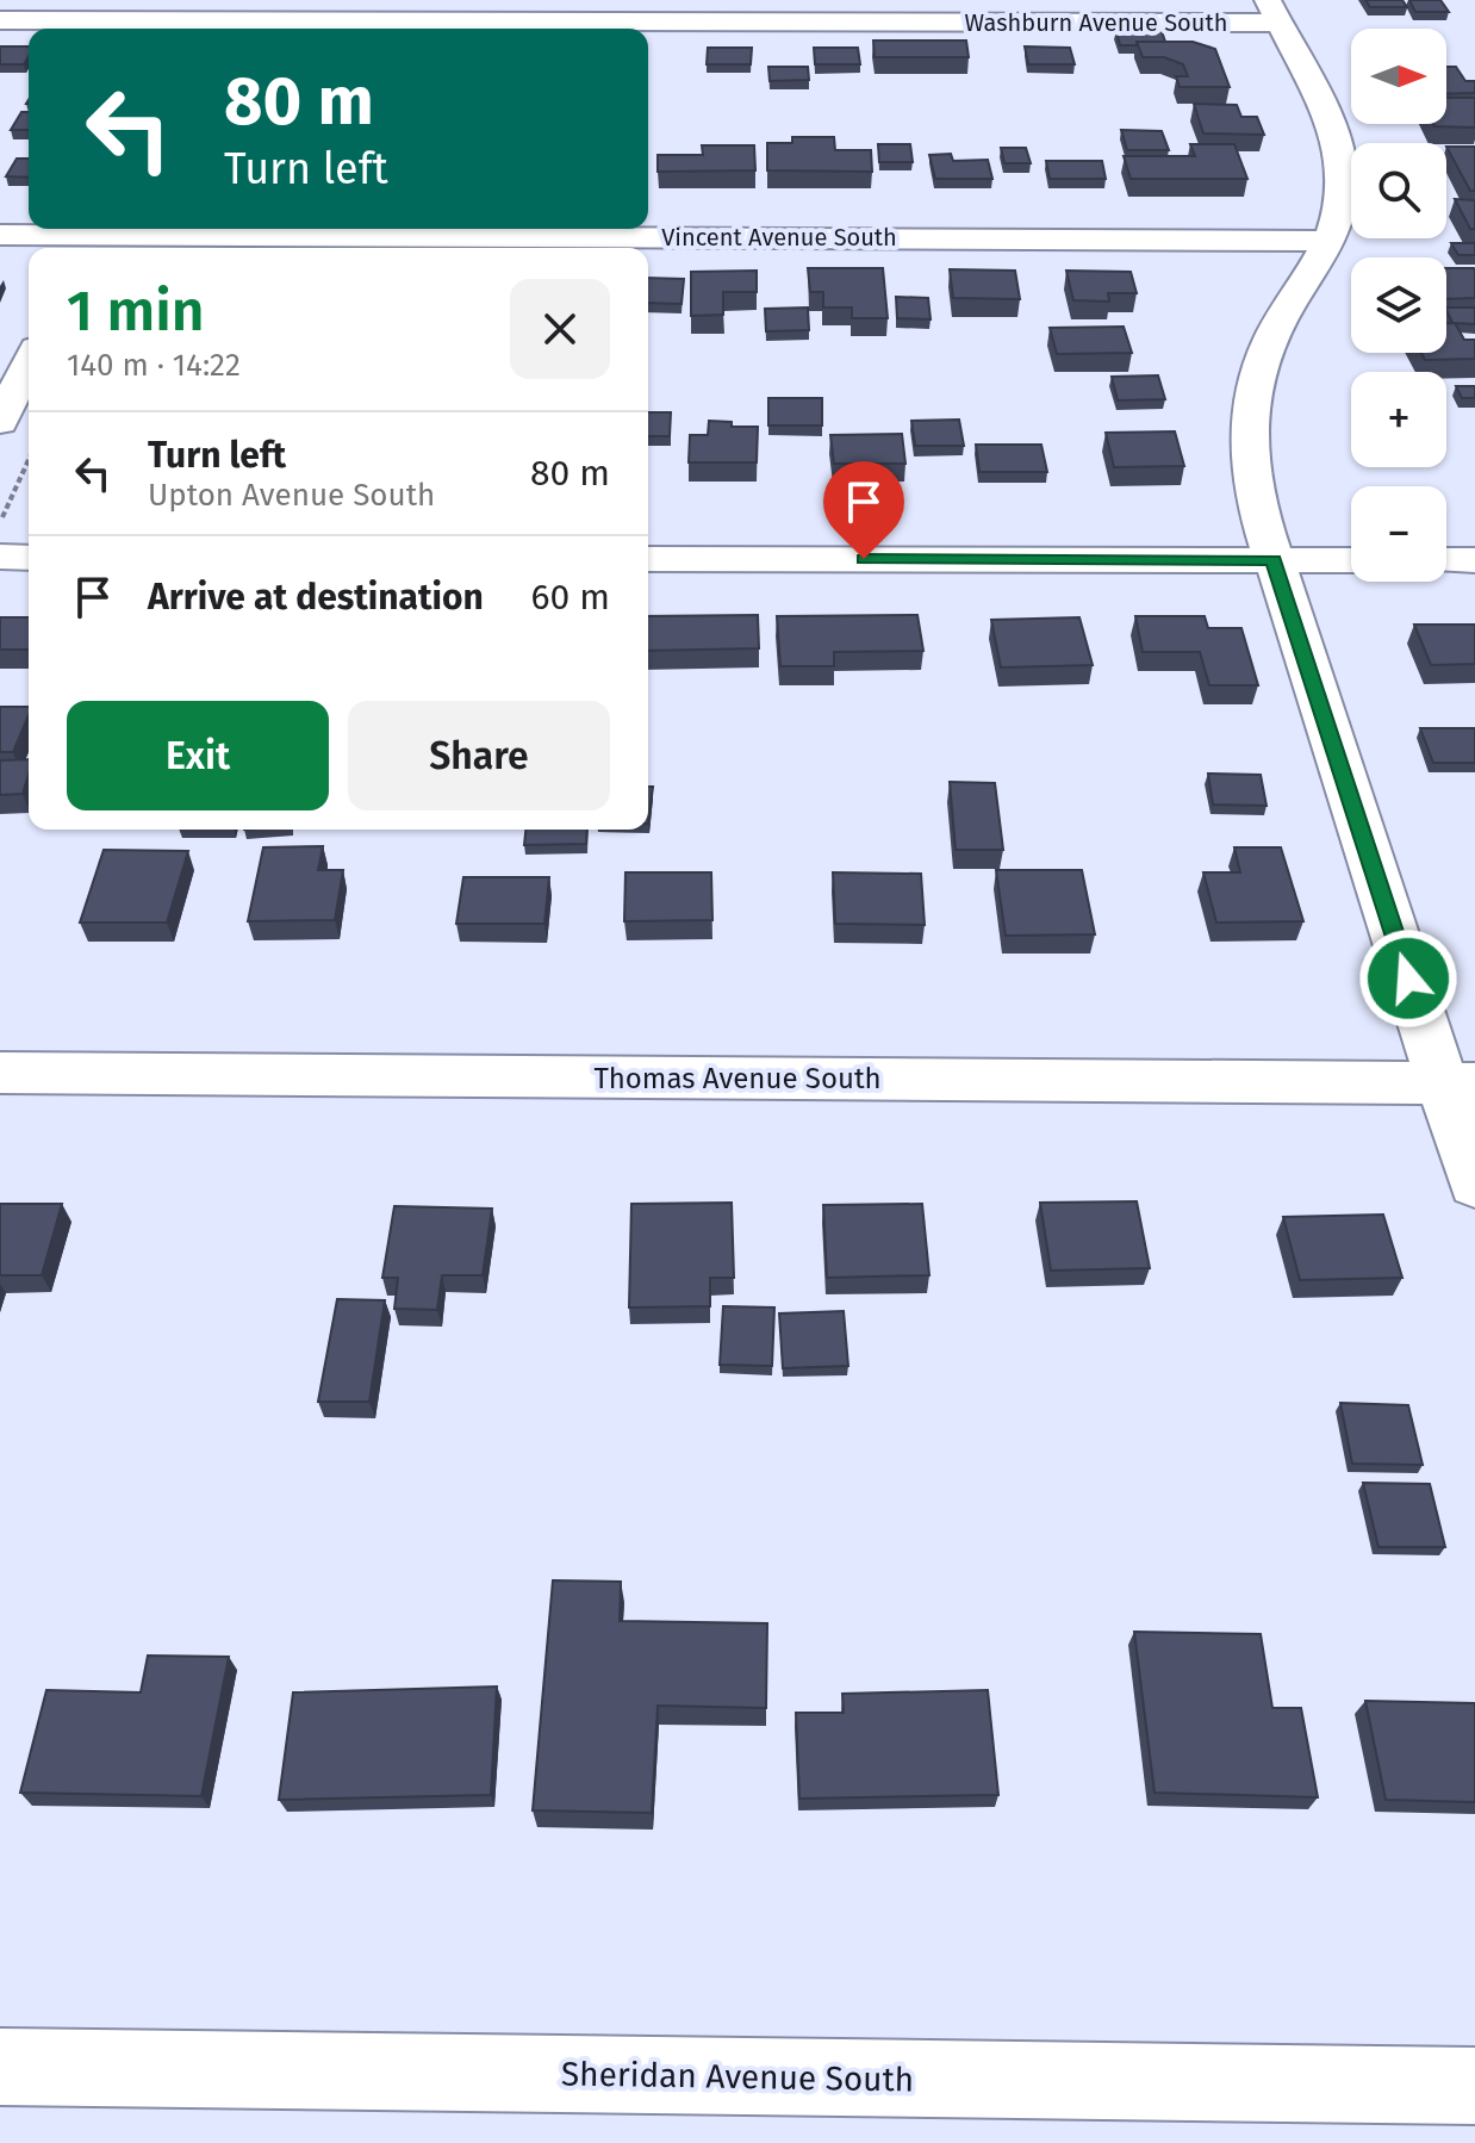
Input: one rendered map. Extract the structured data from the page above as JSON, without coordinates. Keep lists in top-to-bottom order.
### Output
{
  "streets": {
    "street": [
      "Washburn Avenue South",
      "Vincent Avenue South",
      "Thomas Avenue South",
      "Sheridan Avenue South"
    ]
  },
  "north": "right",
  "page": {
    "map_buttons": ["+", "−"],
    "turn": ["80 m", "Turn left"],
    "heading": ["1 min", "140 m · 14:22"],
    "list": [
      {
        "name": "Turn left",
        "note": "Upton Avenue South",
        "value": "80 m"
      },
      {
        "name": "Arrive at destination",
        "value": "60 m"
      }
    ],
    "buttons": ["Exit", "Share"]
  }
}
